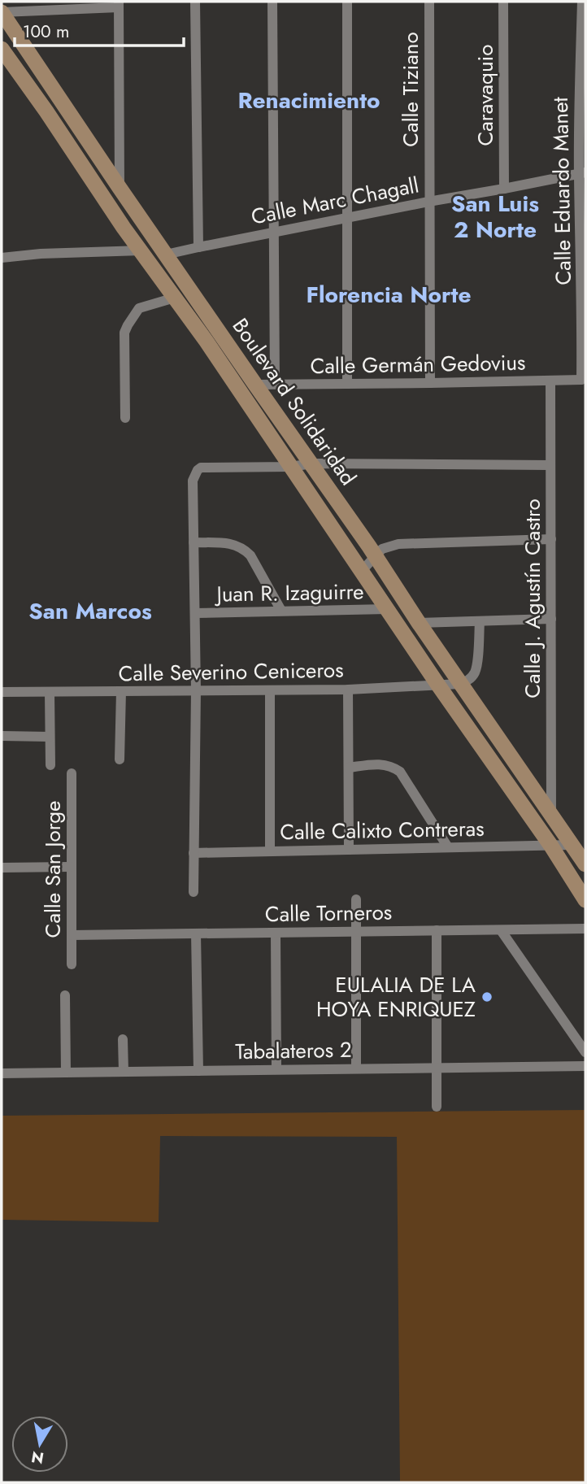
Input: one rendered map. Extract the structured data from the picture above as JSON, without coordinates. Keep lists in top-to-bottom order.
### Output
{
  "streets": {
    "main road": ["Boulevard Solidaridad"],
    "street": [
      "Calle Tiziano",
      "Caravaquio",
      "Calle Eduardo Manet",
      "Calle Marc Chagall",
      "Calle Germán Gedovius",
      "Juan R. Izaguirre",
      "Calle J. Agustín Castro",
      "Calle Severino Ceniceros",
      "Calle Calixto Contreras",
      "Calle San Jorge",
      "Calle Torneros",
      "Tabalateros 2"
    ]
  },
  "crossings": [
    ["Calle Tiziano", "Calle Marc Chagall"],
    ["Calle Tiziano", "Calle Germán Gedovius"],
    ["Caravaquio", "Calle Marc Chagall"],
    ["Calle Eduardo Manet", "Calle Marc Chagall"],
    ["Calle Eduardo Manet", "Calle Germán Gedovius"],
    ["Calle Marc Chagall", "Boulevard Solidaridad"],
    ["Calle Germán Gedovius", "Boulevard Solidaridad"],
    ["Calle Germán Gedovius", "Calle J. Agustín Castro"],
    ["Boulevard Solidaridad", "Juan R. Izaguirre"],
    ["Boulevard Solidaridad", "Calle J. Agustín Castro"],
    ["Boulevard Solidaridad", "Calle Severino Ceniceros"],
    ["Boulevard Solidaridad", "Calle Calixto Contreras"],
    ["Calle San Jorge", "Calle Torneros"]
  ],
  "districts": [
    "Renacimiento",
    "San Luis 2 Norte",
    "Florencia Norte",
    "San Marcos"
  ],
  "places": ["EULALIA DE LA HOYA ENRIQUEZ"],
  "scale_bar": "100 m",
  "north": "bottom"
}
